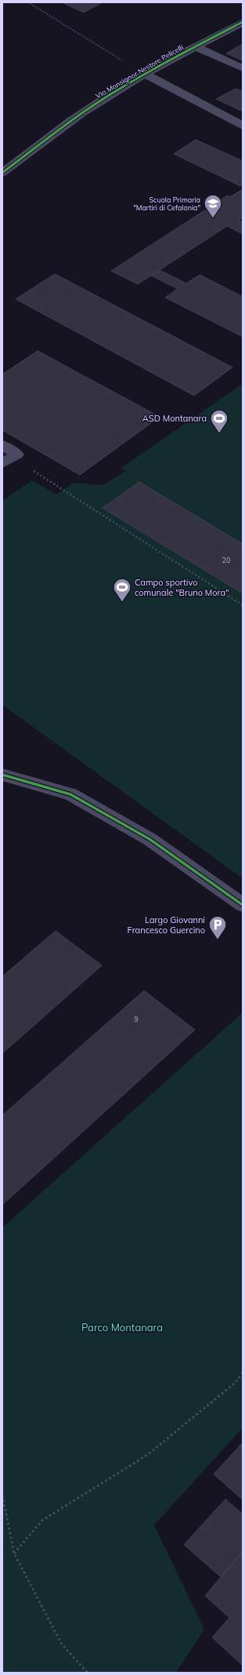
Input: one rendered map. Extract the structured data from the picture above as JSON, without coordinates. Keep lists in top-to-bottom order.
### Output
{
  "streets": {
    "street": ["Via Monsignor Nestore Pelicelli"]
  },
  "parks": ["Parco Montanara"],
  "places": {
    "school or university": ["Scuola Primaria \"Martiri di Cefalonia\""],
    "sports": ["ASD Montanara", "Campo sportivo comunale \"Bruno Mora\""],
    "parking": ["Largo Giovanni Francesco Guercino"]
  },
  "house_numbers": ["20", "9"]
}
